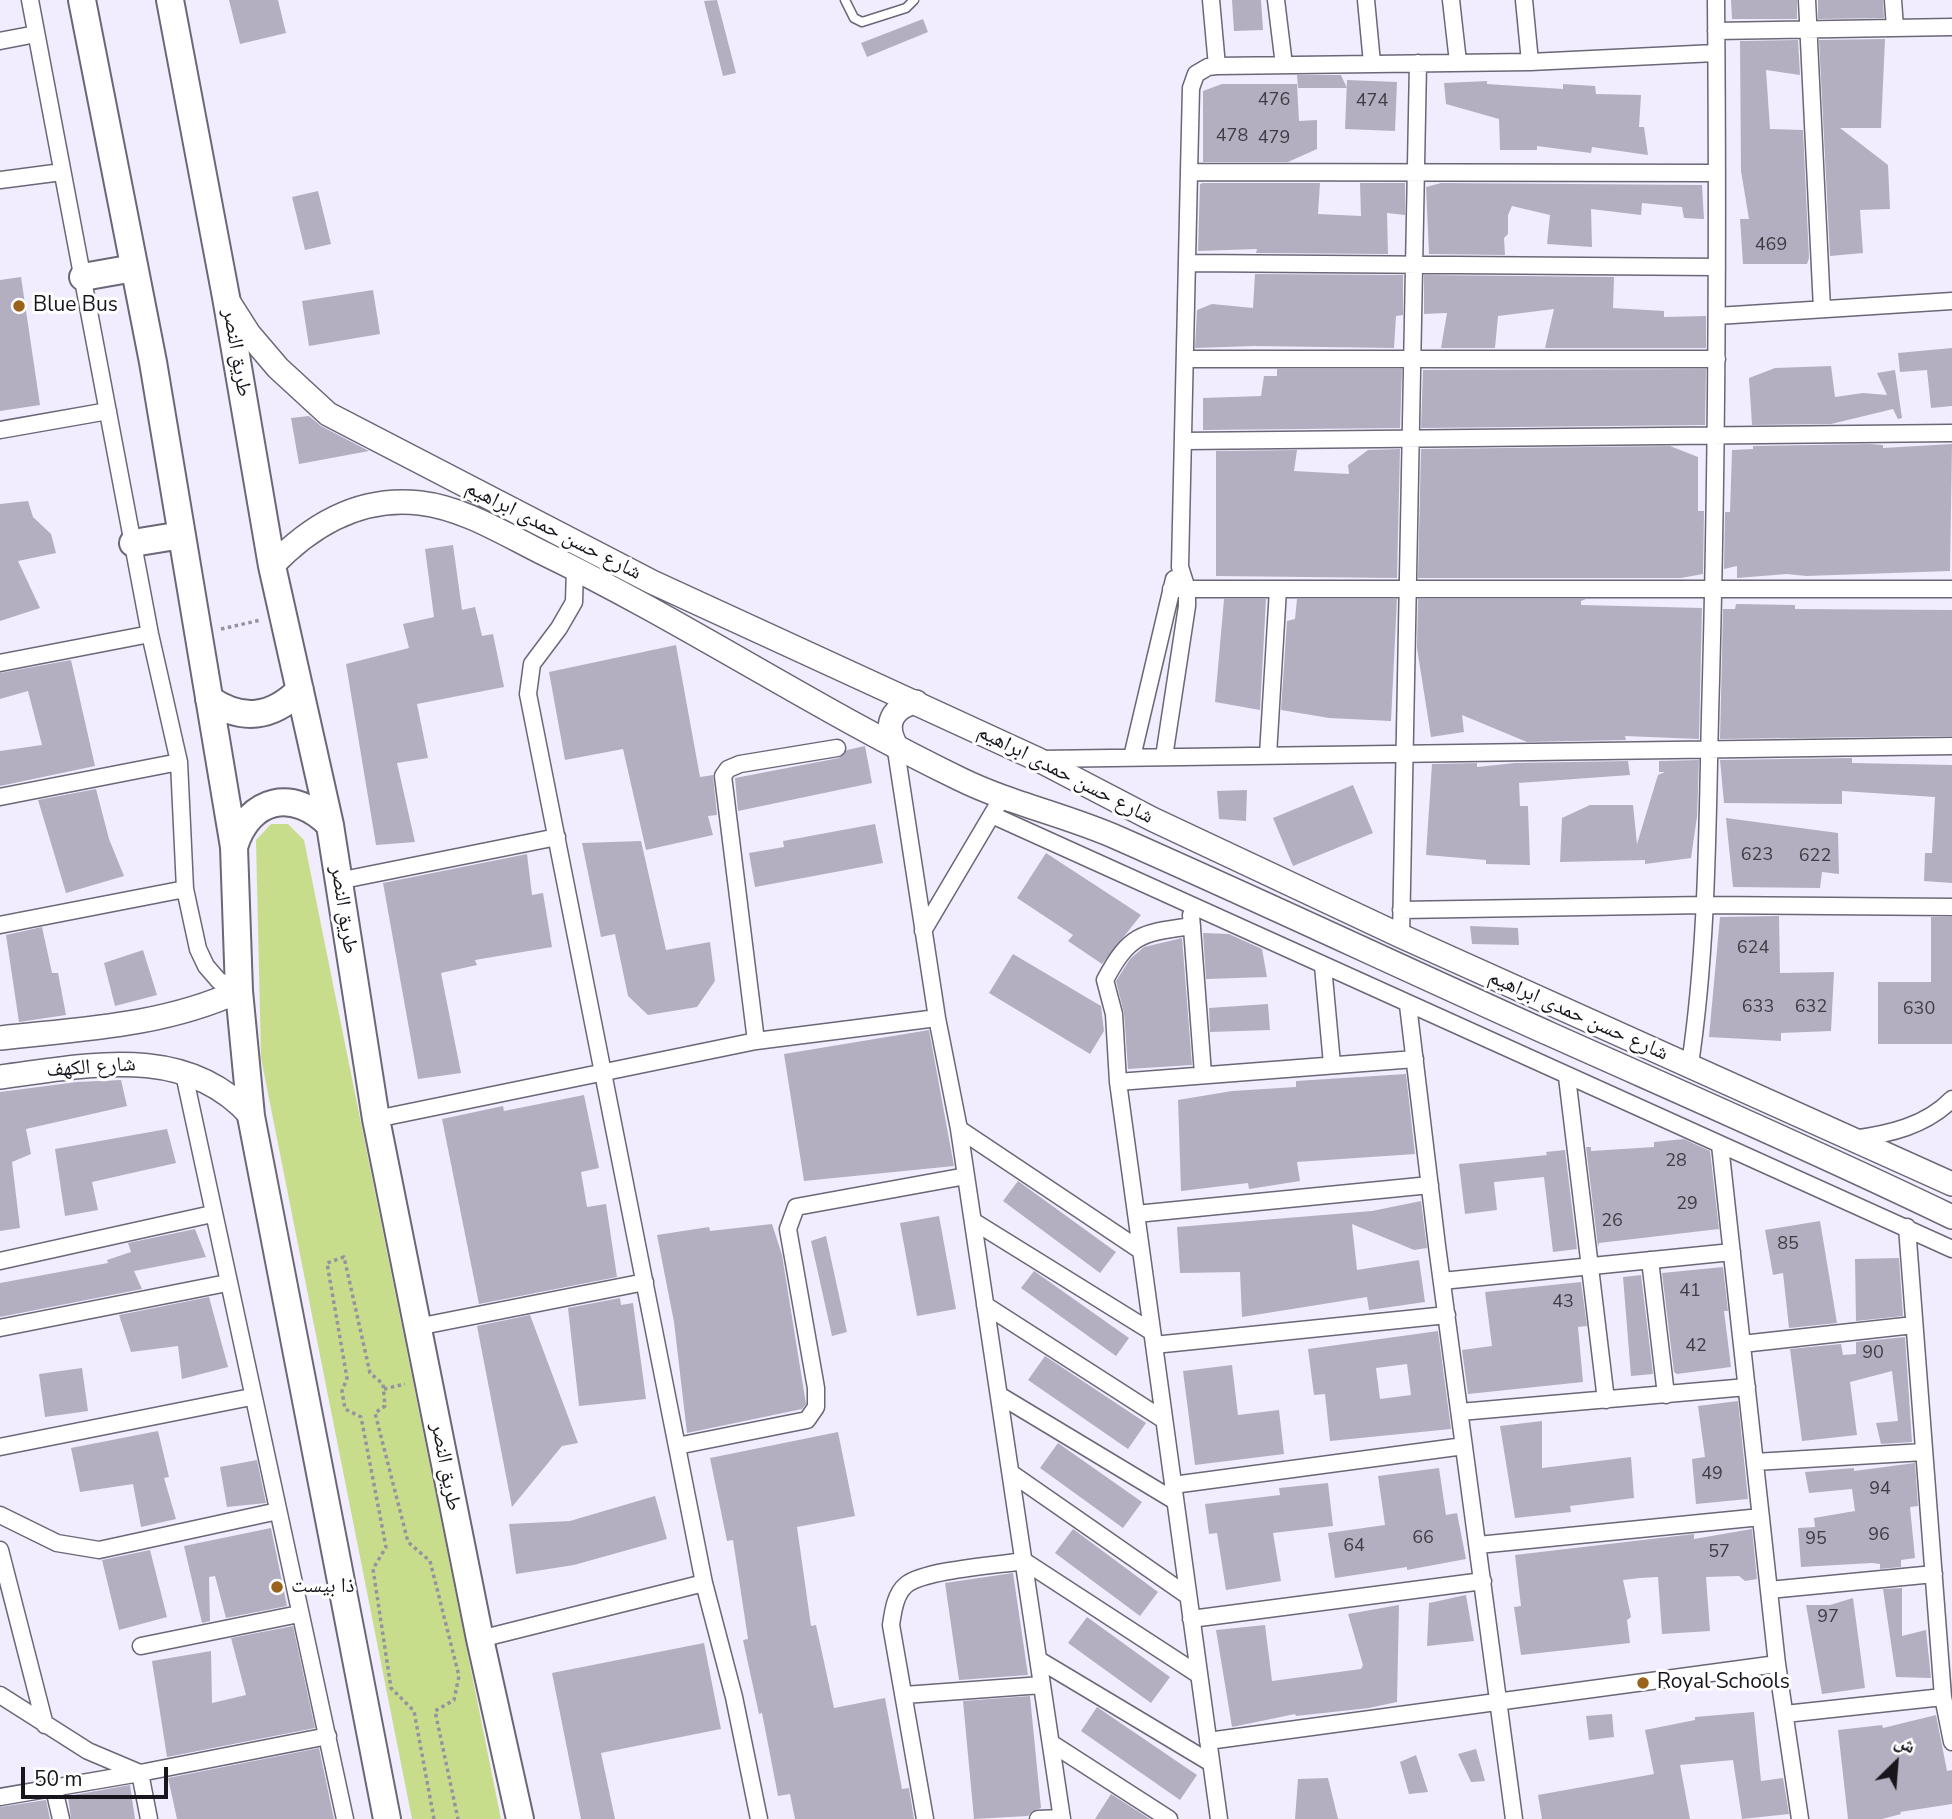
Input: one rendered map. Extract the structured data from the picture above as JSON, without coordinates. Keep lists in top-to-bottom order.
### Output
{
  "streets": {
    "main road": ["طريق النصر", "شارع حسن حمدى ابراهيم", "شارع الكهف"]
  },
  "crossings": [
    ["طريق النصر", "شارع حسن حمدى ابراهيم"]
  ],
  "places": ["Blue Bus", "ذا بيست", "Royal Schools"],
  "house_numbers": [
    "476",
    "474",
    "478",
    "479",
    "469",
    "623",
    "622",
    "624",
    "633",
    "632",
    "630",
    "28",
    "29",
    "26",
    "85",
    "41",
    "43",
    "42",
    "90",
    "49",
    "94",
    "96",
    "66",
    "95",
    "64",
    "57",
    "97"
  ],
  "scale_bar": "50 m",
  "north": "top right"
}
